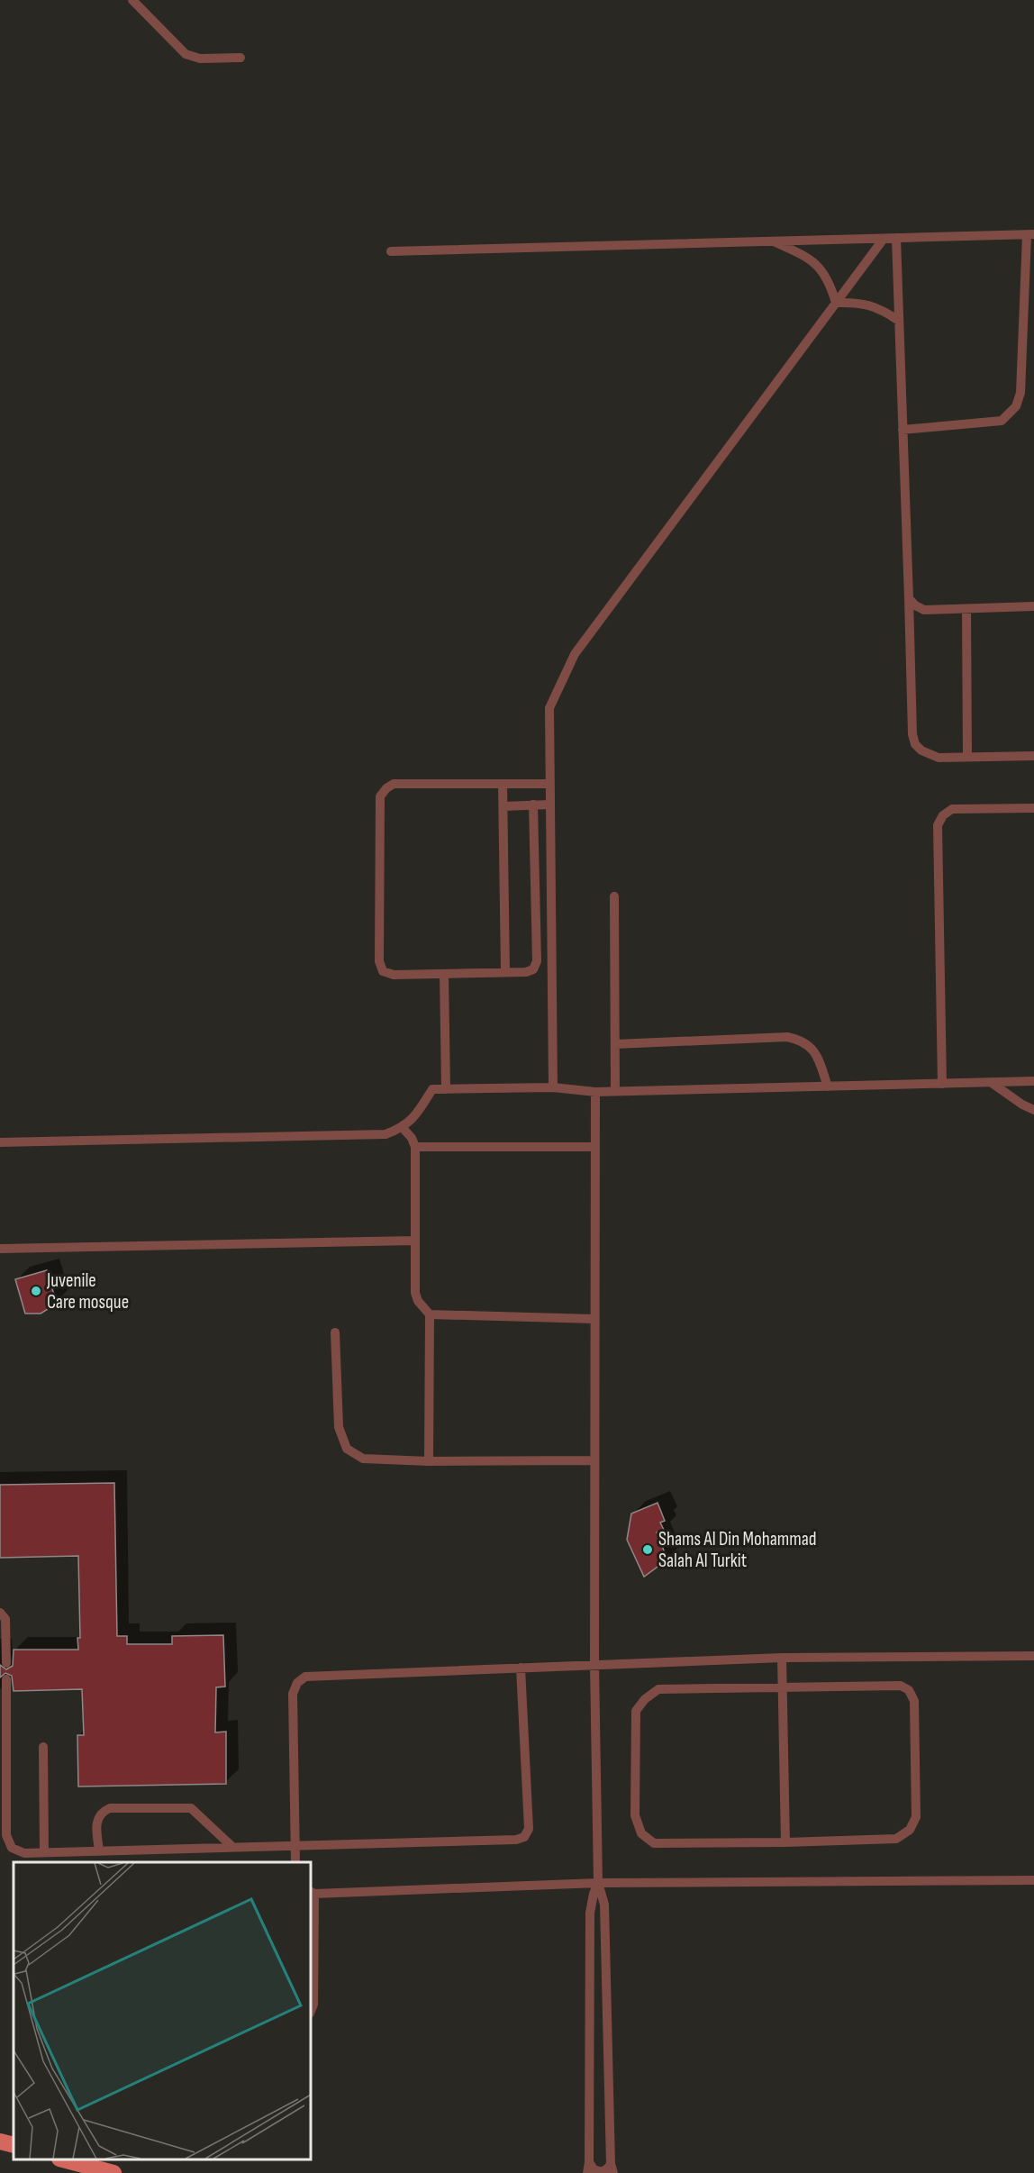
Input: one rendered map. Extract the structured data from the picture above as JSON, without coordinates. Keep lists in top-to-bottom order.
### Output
{
  "places": ["Juvenile Care mosque", "Shams Al Din Mohammad Salah Al Turkit"]
}
